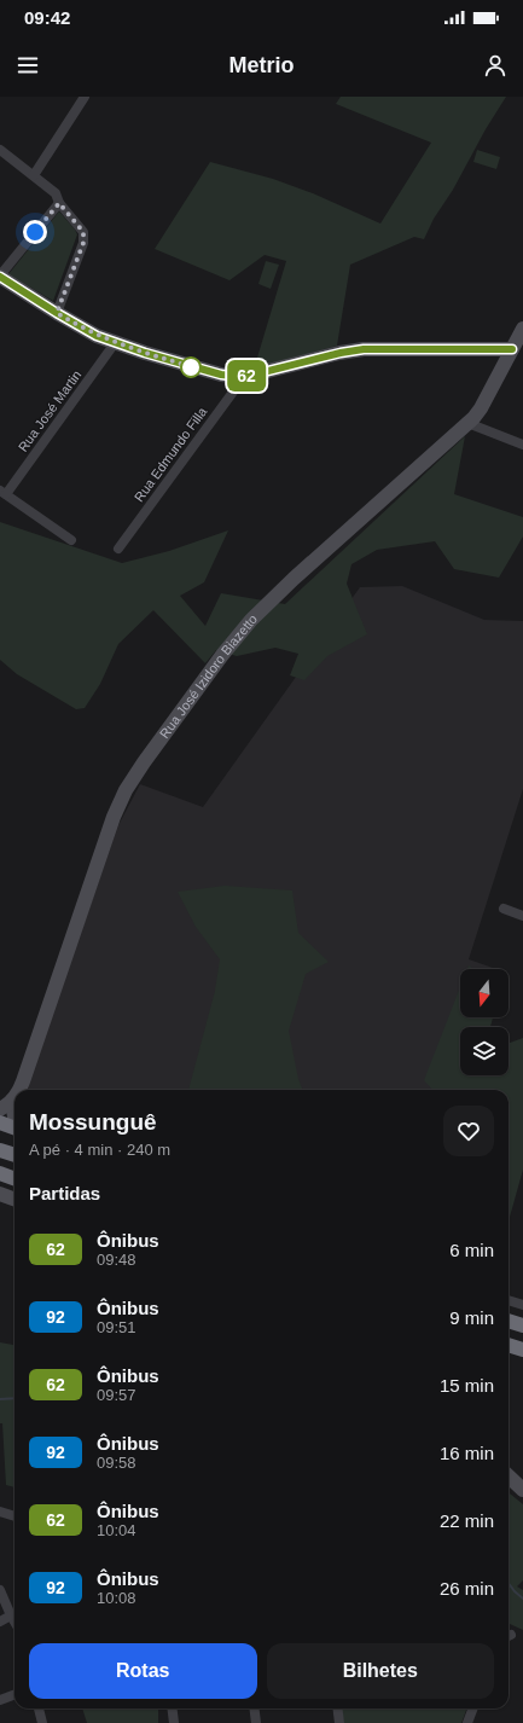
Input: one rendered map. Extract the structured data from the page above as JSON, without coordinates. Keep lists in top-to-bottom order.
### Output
{
  "streets": {
    "street": ["Rua José Martin", "Rua Edmundo Filla", "Rua José Izidoro Biazetto"]
  },
  "lines": ["bus line 62"],
  "north": "bottom",
  "page": {
    "status": "09:42",
    "header": "Metrio",
    "on_map": "62",
    "heading": [
      ["Mossunguê", "A pé · 4 min · 240 m"],
      "Partidas"
    ],
    "list": [
      {
        "mark": "62",
        "name": "Ônibus",
        "note": "09:48",
        "value": "6 min"
      },
      {
        "mark": "92",
        "name": "Ônibus",
        "note": "09:51",
        "value": "9 min"
      },
      {
        "mark": "62",
        "name": "Ônibus",
        "note": "09:57",
        "value": "15 min"
      },
      {
        "mark": "92",
        "name": "Ônibus",
        "note": "09:58",
        "value": "16 min"
      },
      {
        "mark": "62",
        "name": "Ônibus",
        "note": "10:04",
        "value": "22 min"
      },
      {
        "mark": "92",
        "name": "Ônibus",
        "note": "10:08",
        "value": "26 min"
      }
    ],
    "buttons": ["Rotas", "Bilhetes"]
  }
}
